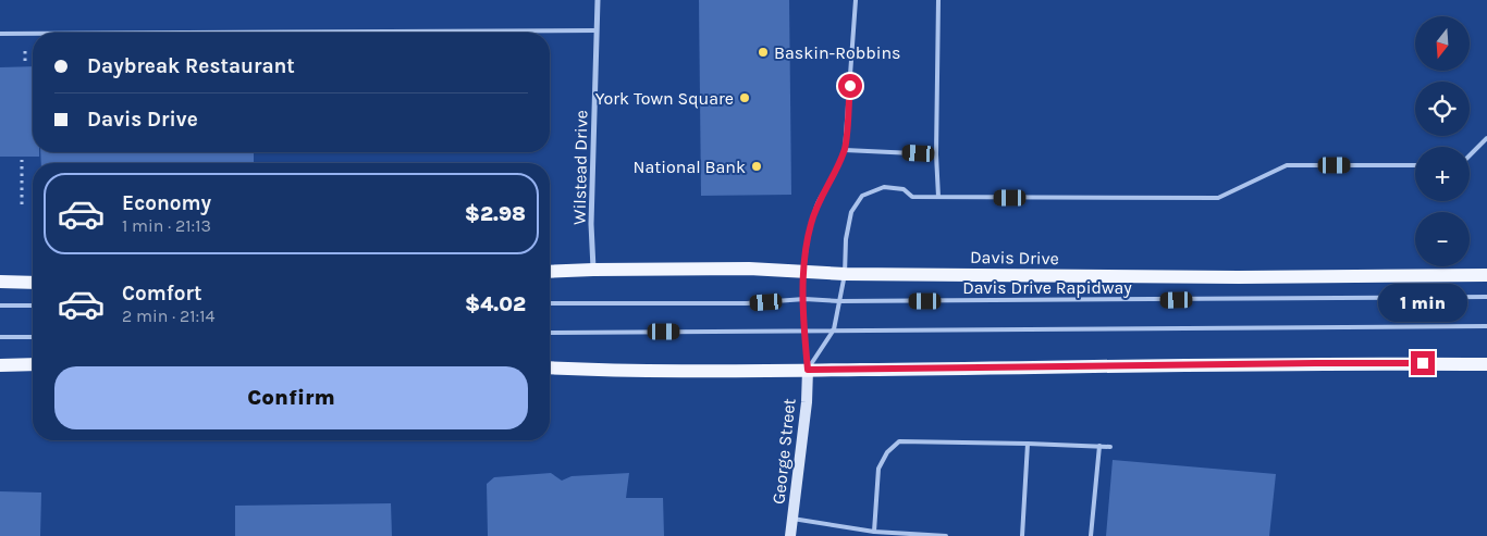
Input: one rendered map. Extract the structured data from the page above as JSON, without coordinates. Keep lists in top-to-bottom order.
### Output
{
  "streets": {
    "main road": ["Davis Drive", "George Street"],
    "street": ["Wilstead Drive"],
    "lane": ["Davis Drive Rapidway"]
  },
  "crossings": [
    ["Wilstead Drive", "Davis Drive"]
  ],
  "places": ["Baskin-Robbins", "York Town Square", "National Bank"],
  "north": "bottom",
  "page": {
    "map_buttons": ["+", "−"],
    "banner": ["Daybreak Restaurant", "Davis Drive"],
    "list": [
      {
        "name": "Economy",
        "note": "1 min · 21:13",
        "value": "$2.98"
      },
      {
        "name": "Comfort",
        "note": "2 min · 21:14",
        "value": "$4.02"
      }
    ],
    "bubble": "1 min",
    "buttons": "Confirm"
  }
}
